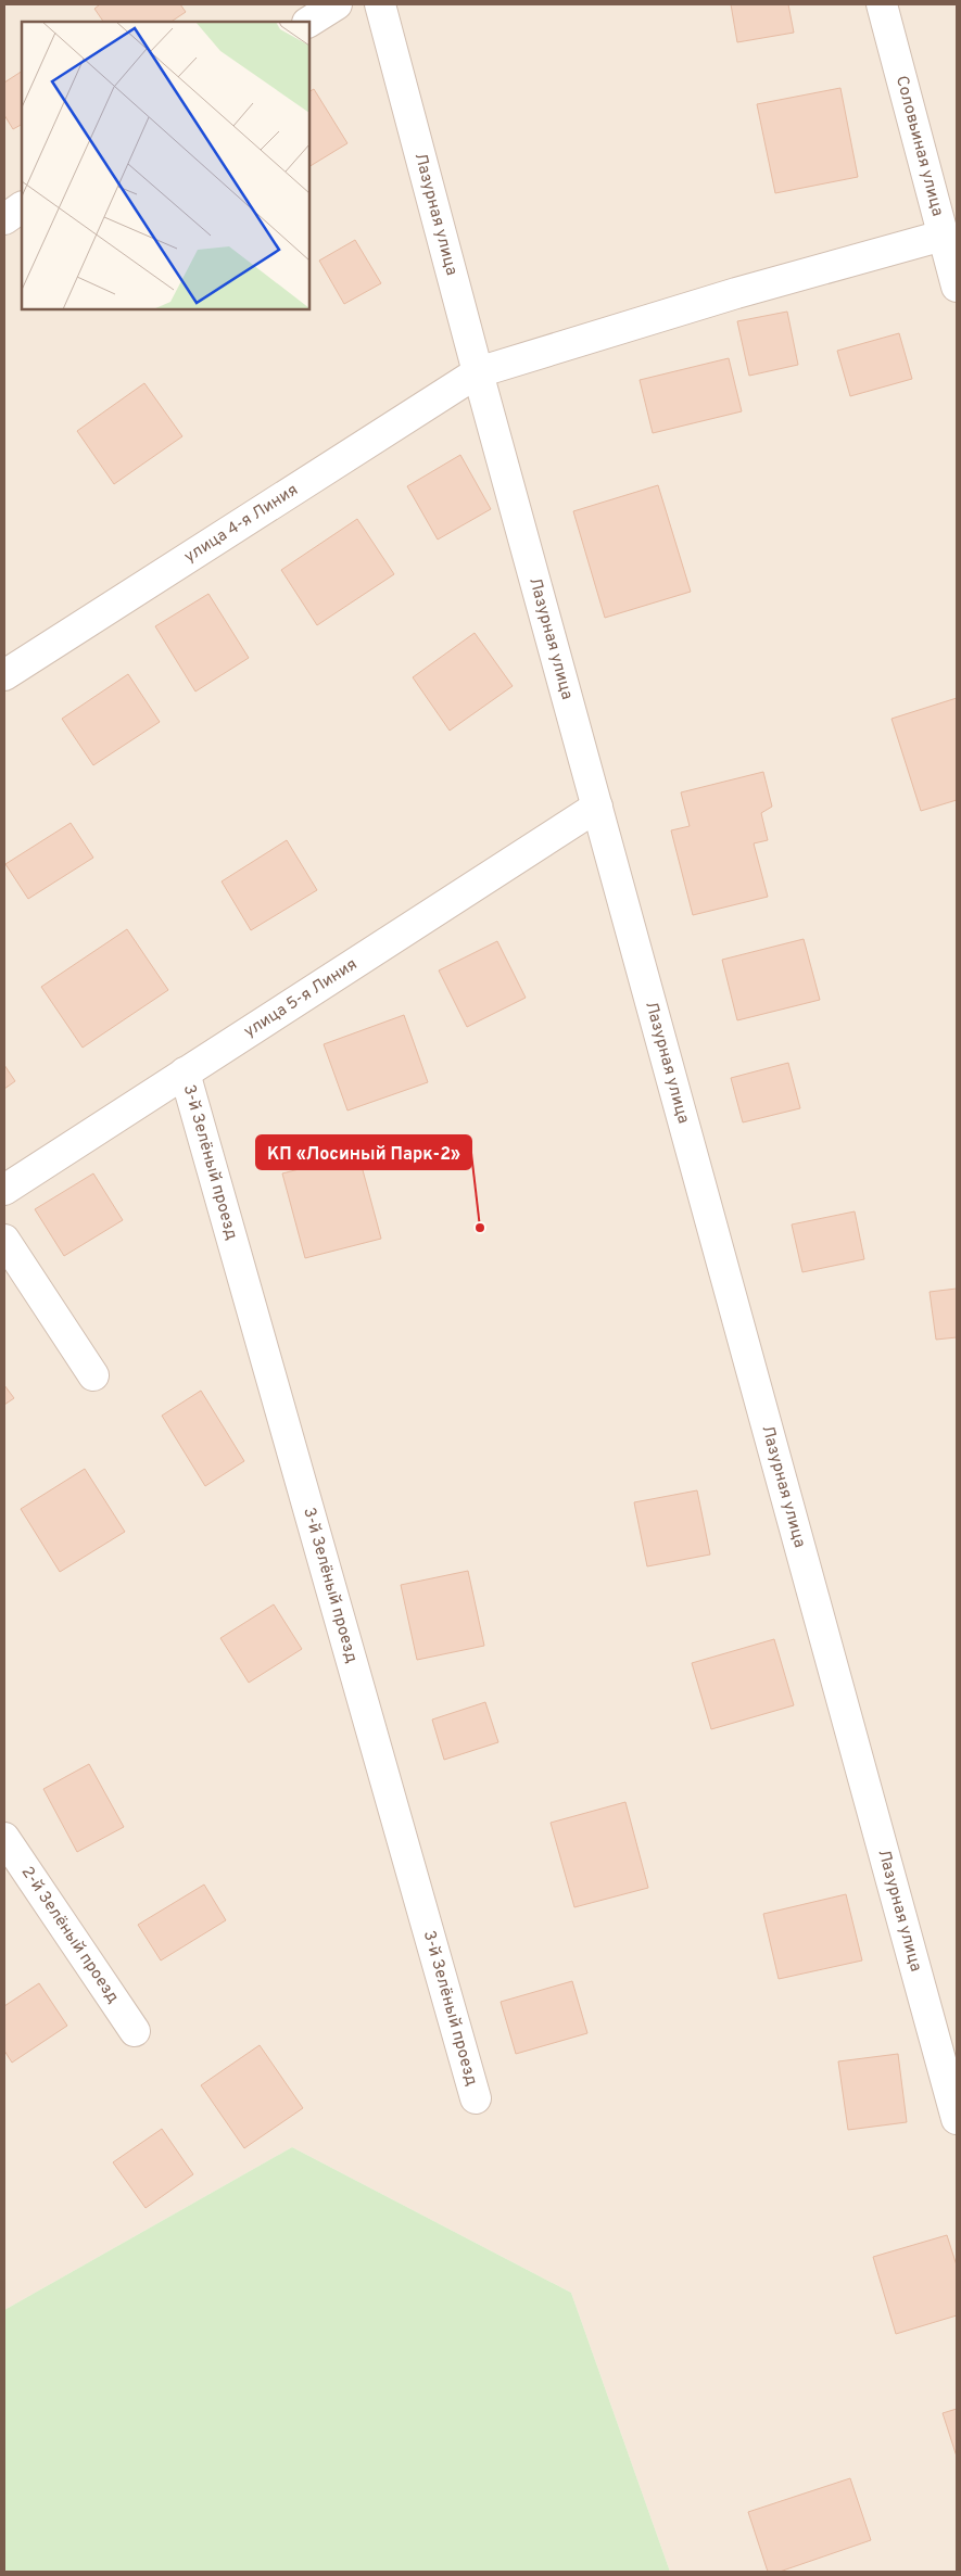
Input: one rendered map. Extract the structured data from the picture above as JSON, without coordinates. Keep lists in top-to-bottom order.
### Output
{
  "streets": {
    "street": [
      "Соловьиная улица",
      "Лазурная улица",
      "улица 4-я Линия",
      "улица 5-я Линия",
      "3-й Зелёный проезд",
      "2-й Зелёный проезд"
    ]
  },
  "crossings": [
    ["Соловьиная улица", "улица 4-я Линия"],
    ["Лазурная улица", "улица 4-я Линия"],
    ["Лазурная улица", "улица 5-я Линия"],
    ["улица 5-я Линия", "3-й Зелёный проезд"]
  ],
  "places": ["КП «Лосиный Парк-2»"]
}
